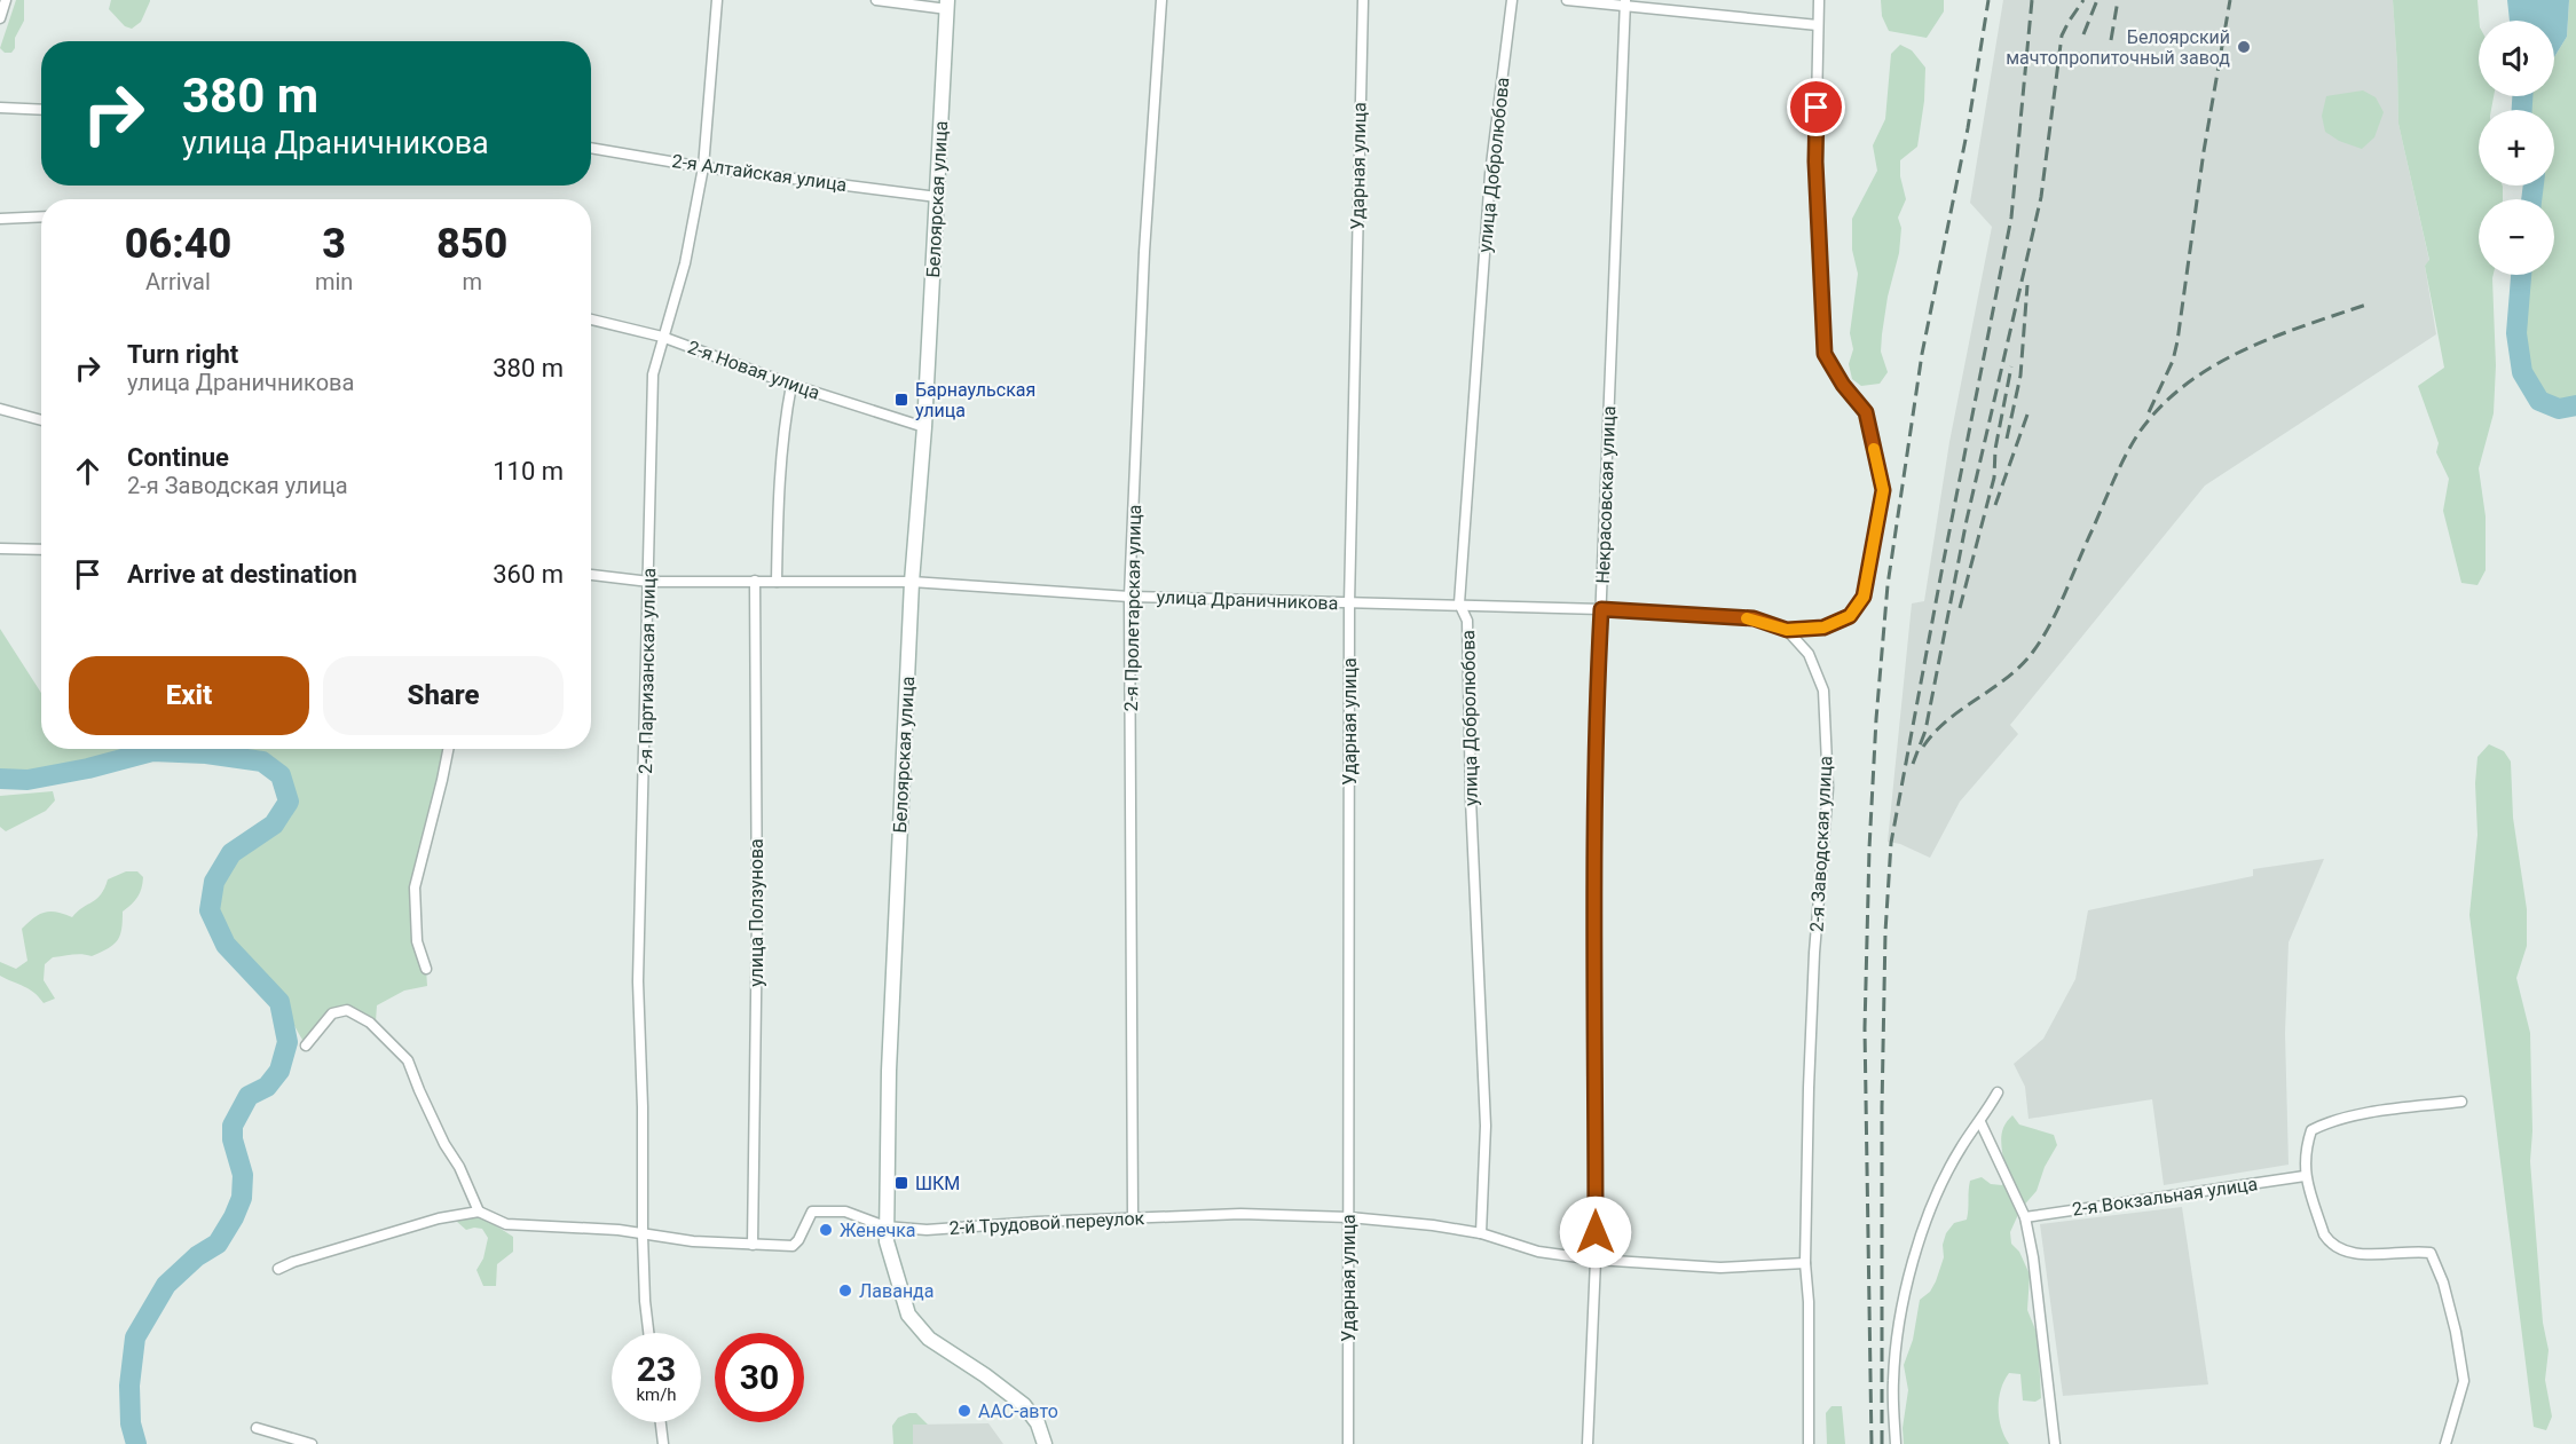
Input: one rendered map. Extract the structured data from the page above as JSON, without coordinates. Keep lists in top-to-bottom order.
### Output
{
  "streets": {
    "street": [
      "улица Добролюбова",
      "Ударная улица",
      "2-я Алтайская улица",
      "Белоярская улица",
      "2-я Новая улица",
      "Некрасовская улица",
      "улица Драничникова",
      "2-я Пролетарская улица",
      "2-я Партизанская улица",
      "2-я Заводская улица",
      "улица Ползунова",
      "2-я Вокзальная улица",
      "2-й Трудовой переулок"
    ]
  },
  "crossings": [
    ["улица Добролюбова", "улица Драничникова"],
    ["улица Добролюбова", "2-й Трудовой переулок"],
    ["Ударная улица", "улица Драничникова"],
    ["Ударная улица", "2-й Трудовой переулок"],
    ["2-я Алтайская улица", "Белоярская улица"],
    ["2-я Алтайская улица", "2-я Партизанская улица"],
    ["Белоярская улица", "2-я Новая улица"],
    ["Белоярская улица", "улица Драничникова"],
    ["Белоярская улица", "2-й Трудовой переулок"],
    ["2-я Новая улица", "2-я Партизанская улица"],
    ["Некрасовская улица", "улица Драничникова"],
    ["Некрасовская улица", "2-й Трудовой переулок"],
    ["улица Драничникова", "2-я Пролетарская улица"],
    ["улица Драничникова", "2-я Партизанская улица"],
    ["улица Драничникова", "2-я Заводская улица"],
    ["улица Драничникова", "улица Ползунова"],
    ["2-я Пролетарская улица", "2-й Трудовой переулок"],
    ["2-я Партизанская улица", "2-й Трудовой переулок"],
    ["2-я Заводская улица", "2-й Трудовой переулок"],
    ["улица Ползунова", "2-й Трудовой переулок"]
  ],
  "places": {
    "other": [
      "Белоярский мачтопропиточный завод",
      "Женечка",
      "Лаванда",
      "ААС-авто"
    ],
    "transit": ["Барнаульская улица", "ШКМ"]
  },
  "page": {
    "map_buttons": ["+", "−"],
    "turn": ["380 m", "улица Драничникова"],
    "eta": [
      "06:40",
      "Arrival",
      "3",
      "min",
      "850",
      "m"
    ],
    "list": [
      {
        "name": "Turn right",
        "note": "улица Драничникова",
        "value": "380 m"
      },
      {
        "name": "Continue",
        "note": "2-я Заводская улица",
        "value": "110 m"
      },
      {
        "name": "Arrive at destination",
        "value": "360 m"
      }
    ],
    "buttons": ["Exit", "Share"],
    "speed": "23 km/h",
    "limit": "30"
  }
}
